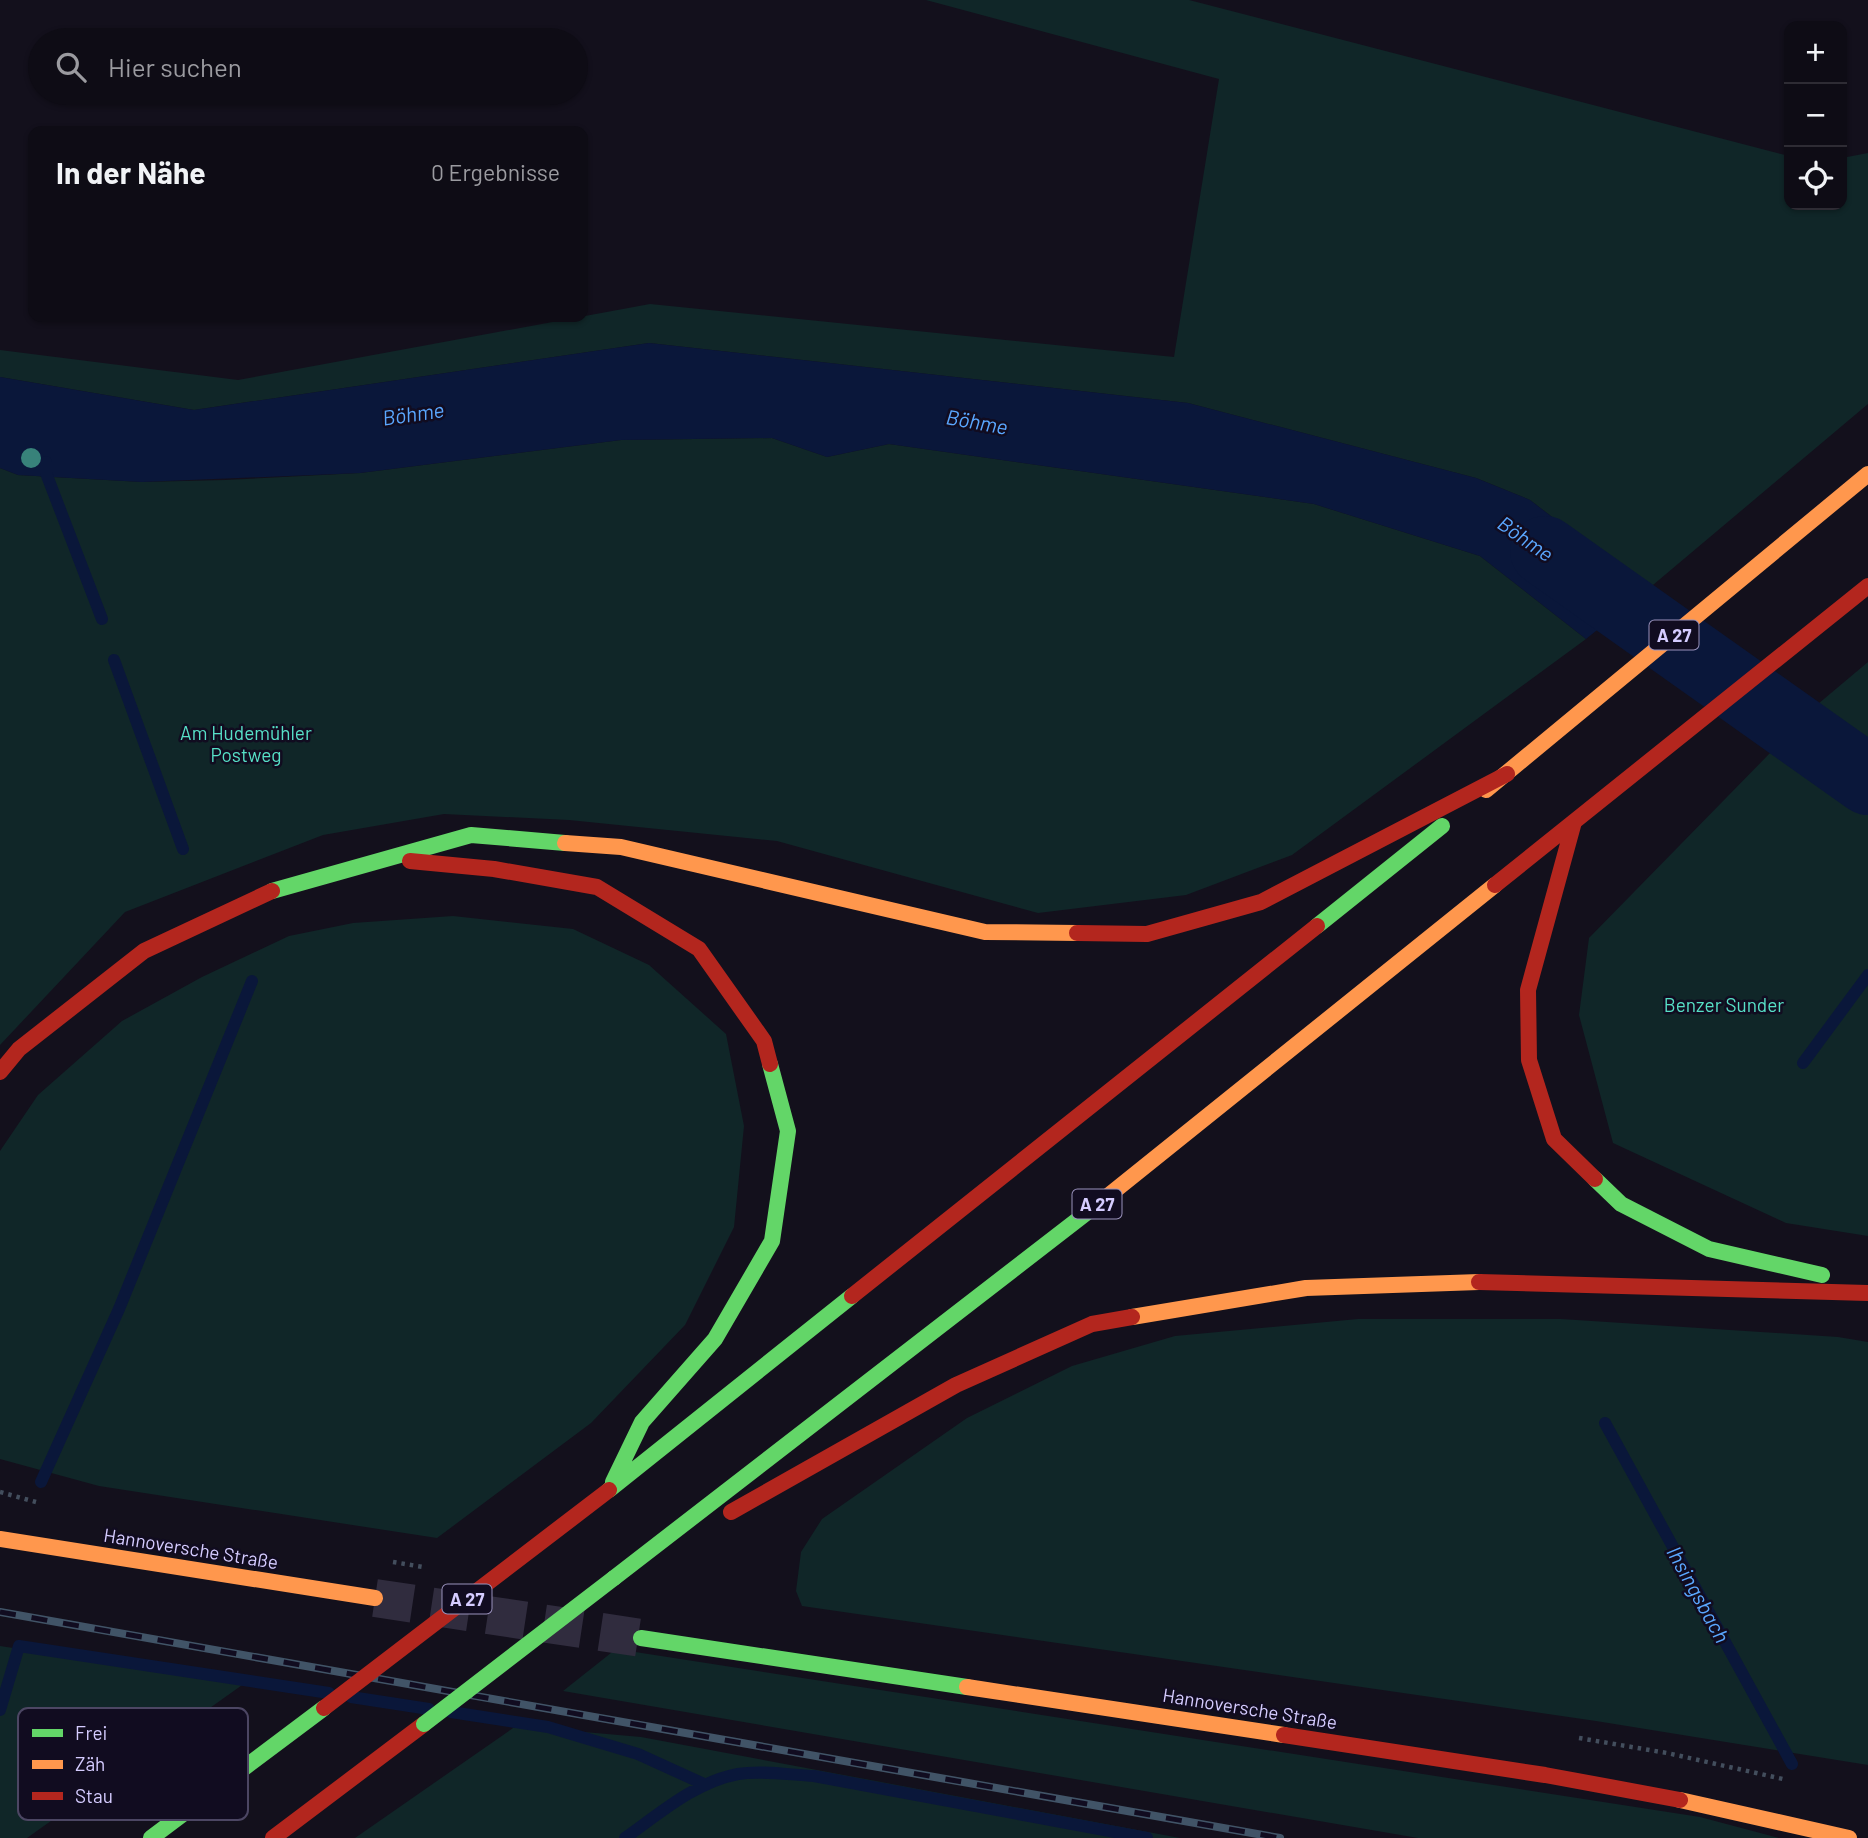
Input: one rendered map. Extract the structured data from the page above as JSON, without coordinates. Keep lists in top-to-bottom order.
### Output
{
  "streets": {
    "main road": ["A 27", "Hannoversche Straße"]
  },
  "water": ["Böhme", "Ihsingsbach"],
  "parks": ["Am Hudemühler Postweg", "Benzer Sunder"],
  "legend": ["Frei", "Zäh", "Stau"],
  "page": {
    "map_buttons": ["+", "−"],
    "search": "Hier suchen",
    "heading": ["In der Nähe", "0 Ergebnisse"]
  }
}
